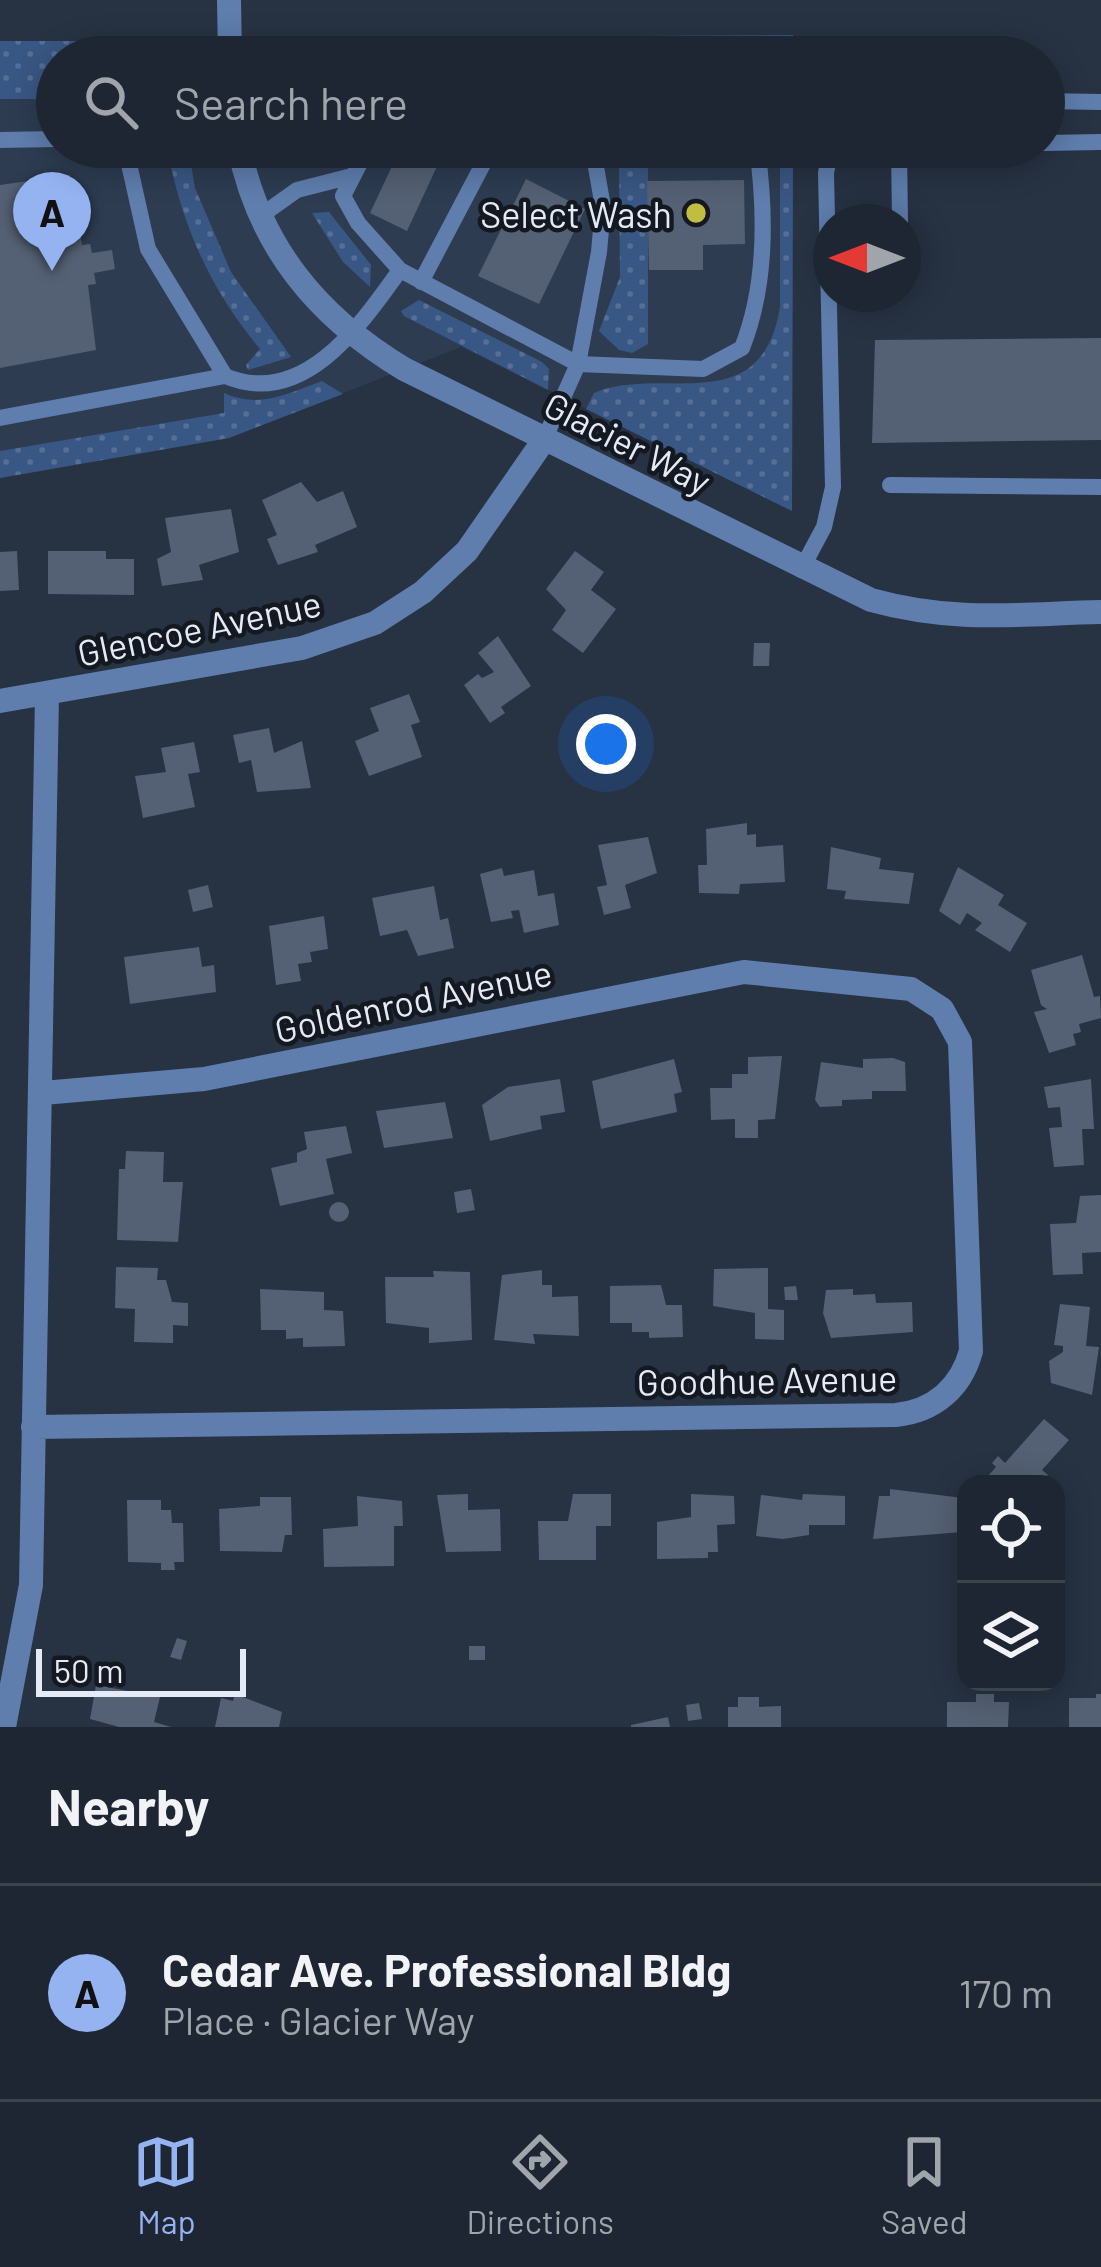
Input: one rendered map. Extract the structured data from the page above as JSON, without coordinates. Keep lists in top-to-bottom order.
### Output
{
  "streets": {
    "street": [
      "Glacier Way",
      "Glencoe Avenue",
      "Goldenrod Avenue",
      "Goodhue Avenue"
    ]
  },
  "crossings": [
    ["Glacier Way", "Glencoe Avenue"],
    ["Goldenrod Avenue", "Goodhue Avenue"]
  ],
  "places": ["Select Wash"],
  "scale_bar": "50 m",
  "north": "left",
  "page": {
    "search": "Search here",
    "pins": "A",
    "scale": "50 m",
    "heading": "Nearby",
    "list": [
      {
        "mark": "A",
        "name": "Cedar Ave. Professional Bldg",
        "note": "Place · Glacier Way",
        "value": "170 m"
      }
    ],
    "nav": ["Map", "Directions", "Saved"]
  }
}
